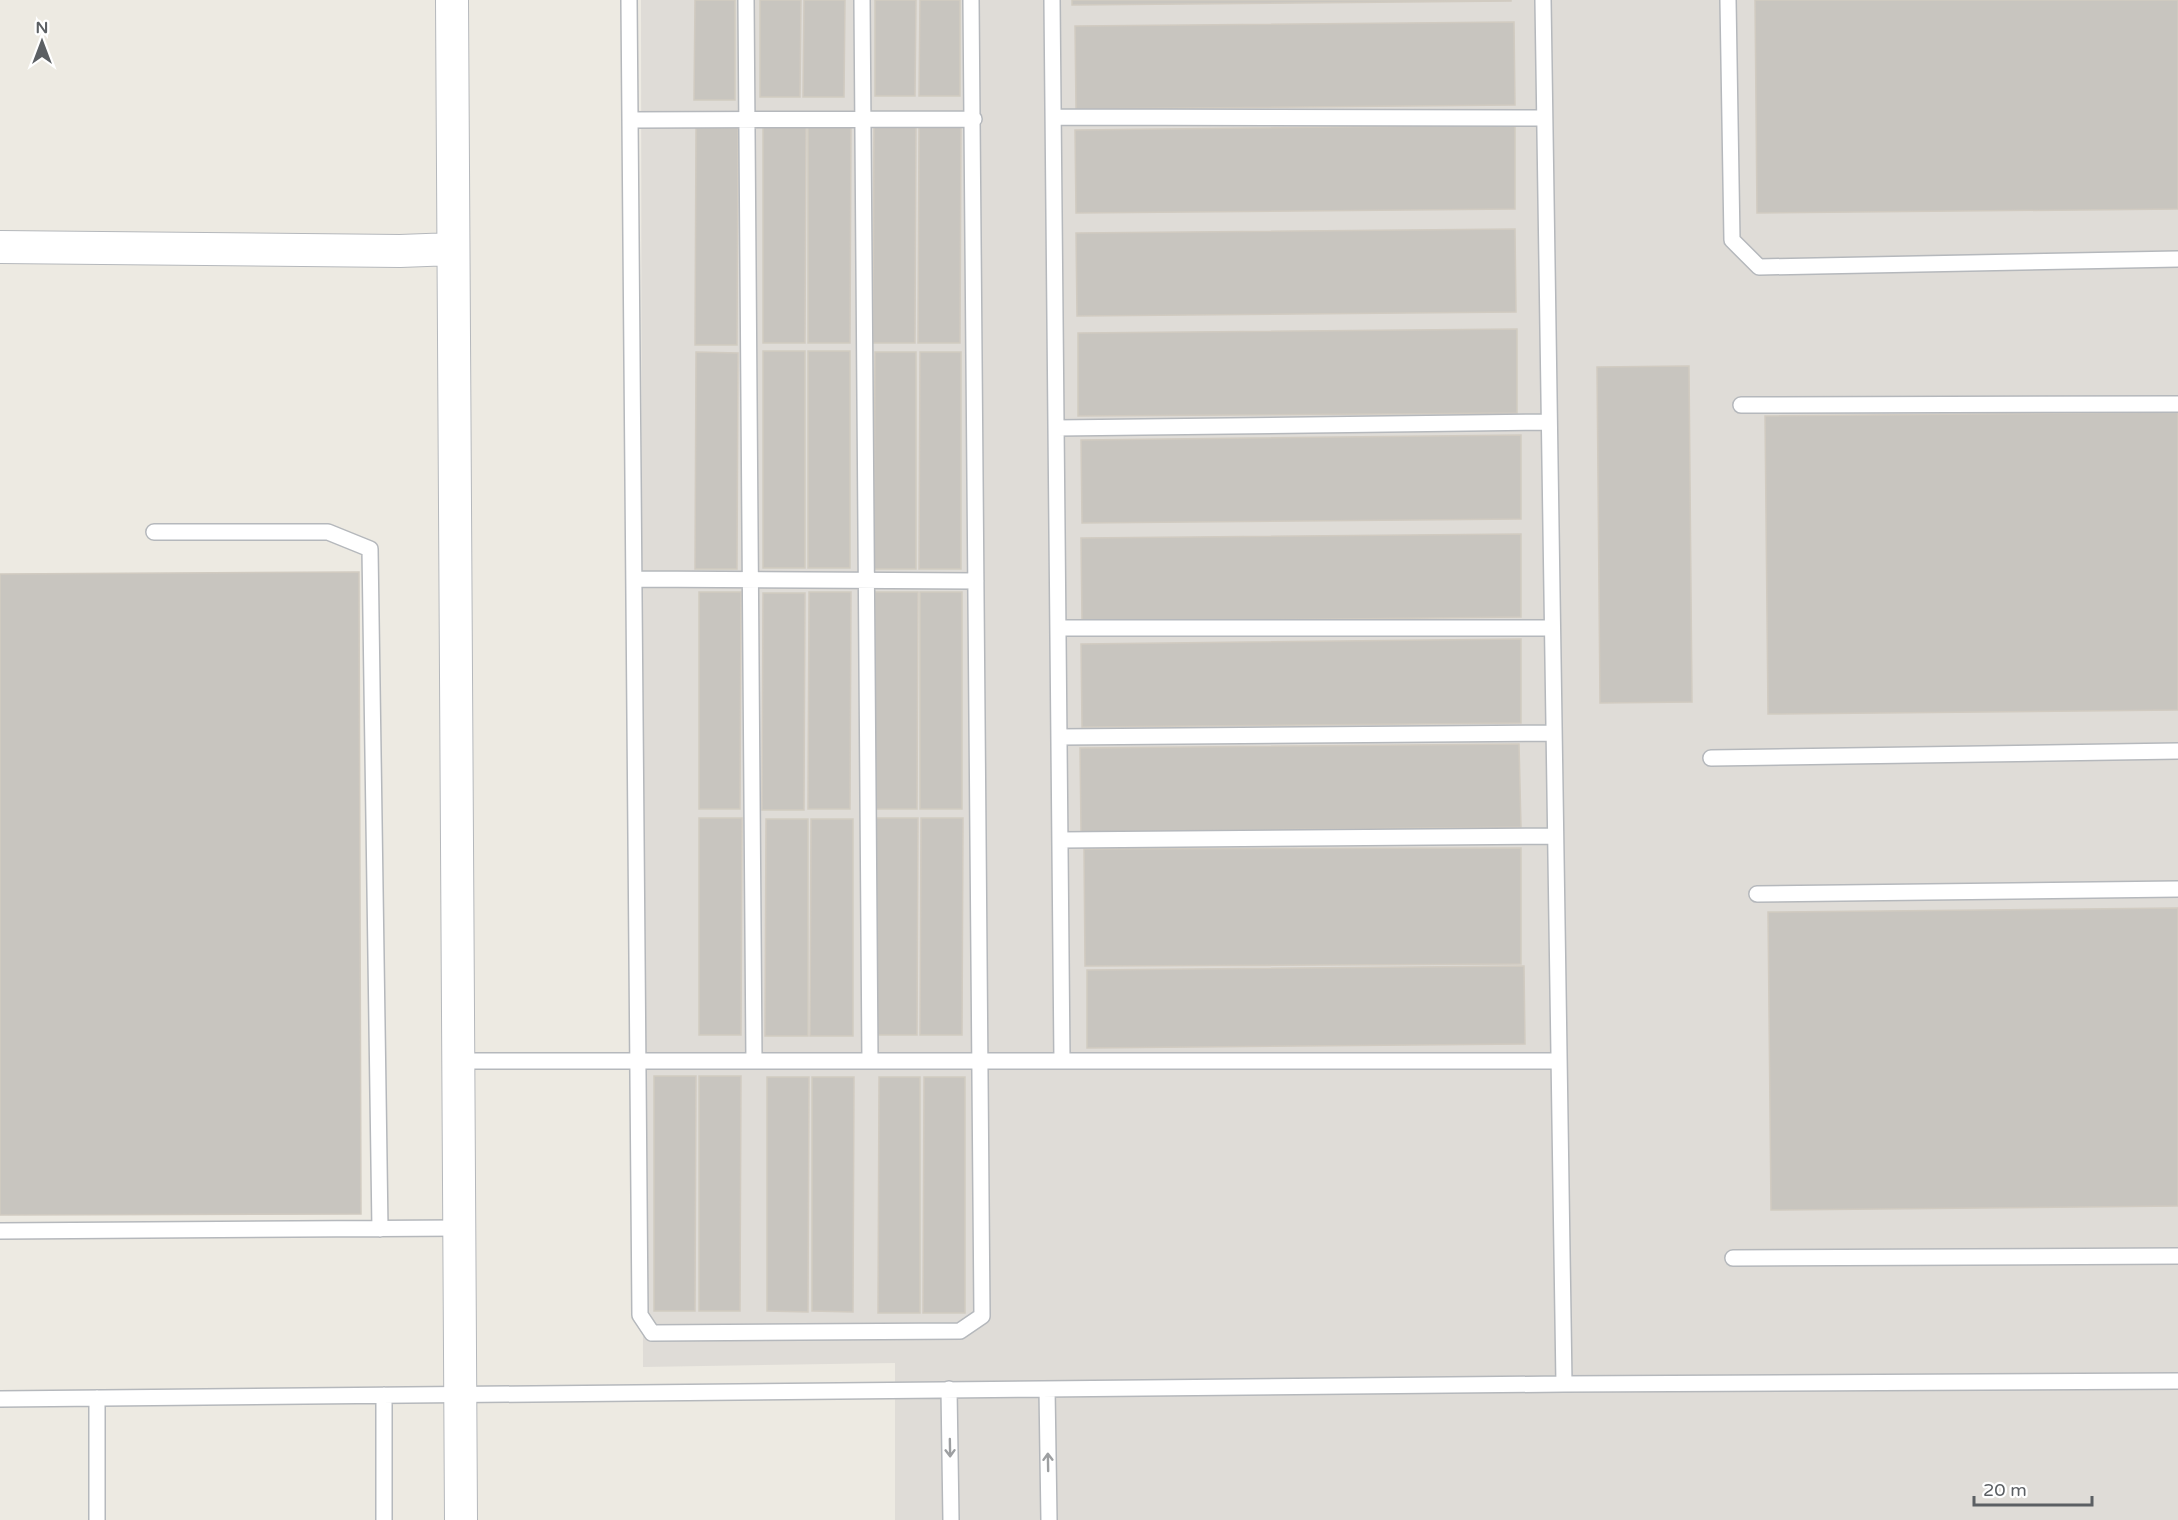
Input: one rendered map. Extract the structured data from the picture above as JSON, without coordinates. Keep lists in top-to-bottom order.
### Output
{
  "scale_bar": "20 m",
  "north": "top"
}
